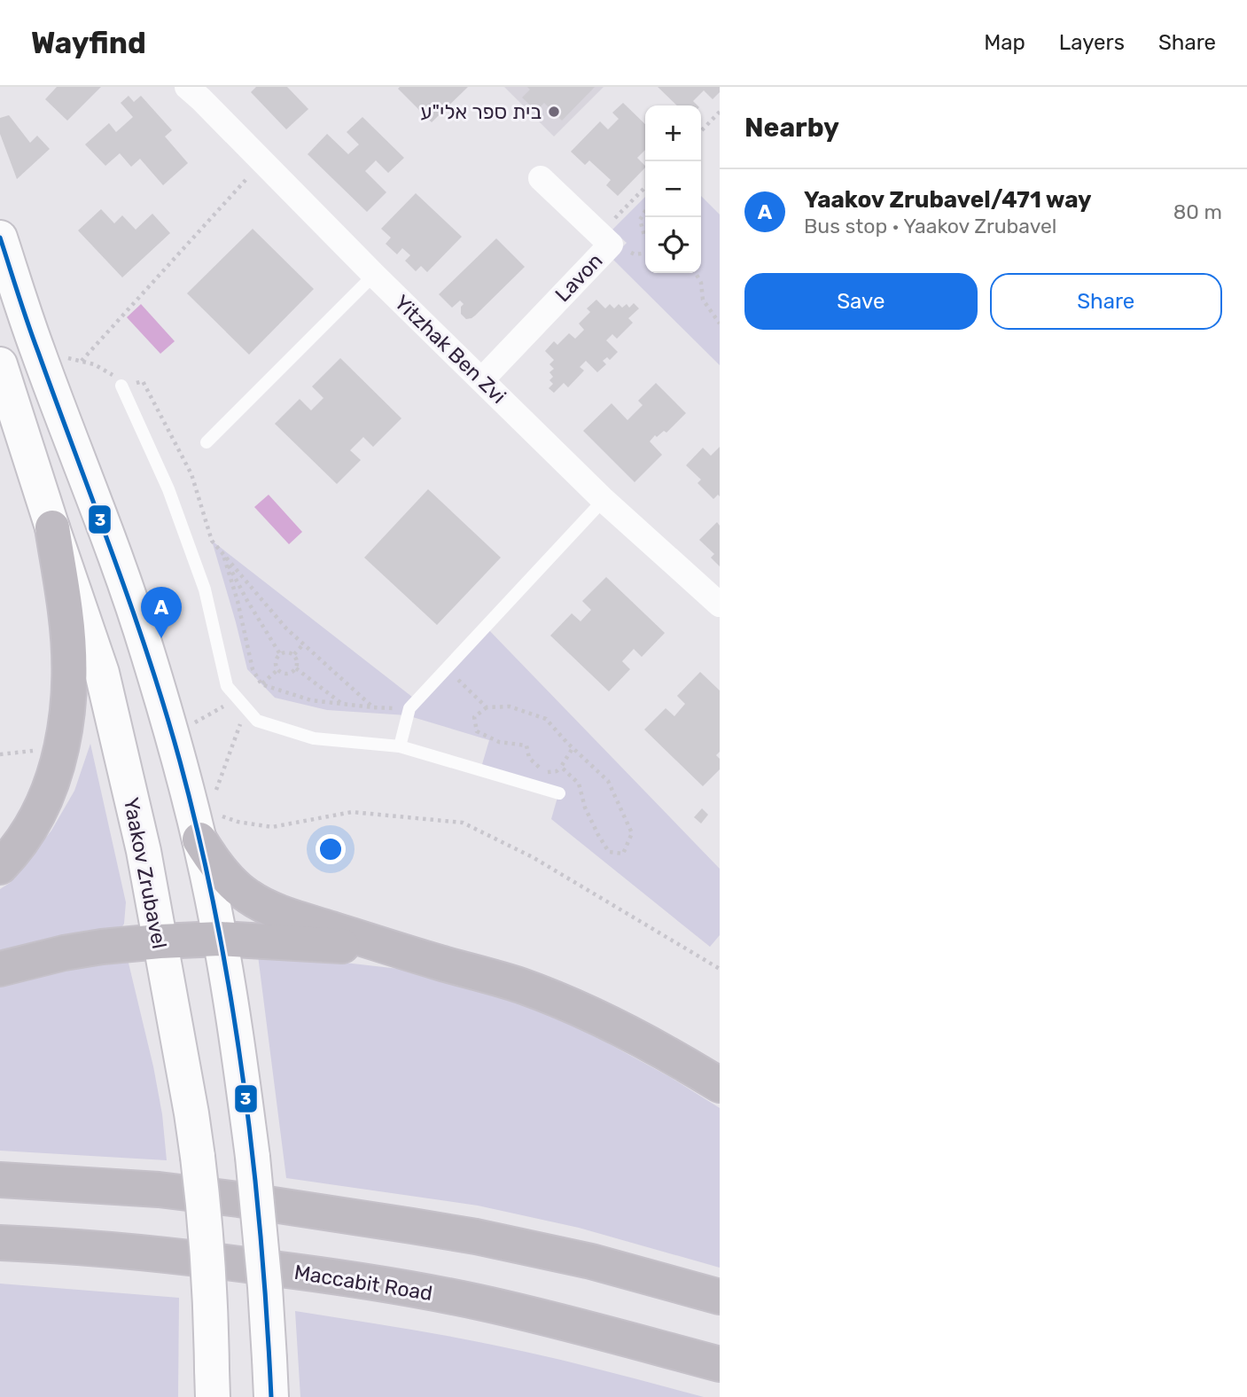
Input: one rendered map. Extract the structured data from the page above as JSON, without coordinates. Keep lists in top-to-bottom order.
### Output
{
  "streets": {
    "highway": ["Maccabit Road"],
    "main road": ["Yaakov Zrubavel"],
    "street": ["Lavon", "Yitzhak Ben Zvi"]
  },
  "crossings": [
    ["Lavon", "Yitzhak Ben Zvi"]
  ],
  "places": ["בית ספר אלי\"ע"],
  "lines": ["transit line 3"],
  "page": {
    "header": "Wayfind",
    "nav": ["Map", "Layers", "Share"],
    "heading": "Nearby",
    "map_buttons": ["+", "−"],
    "list": [
      {
        "mark": "A",
        "name": "Yaakov Zrubavel/471 way",
        "note": "Bus stop · Yaakov Zrubavel",
        "value": "80 m"
      }
    ],
    "buttons": ["Save", "Share"],
    "pins": "A"
  }
}
